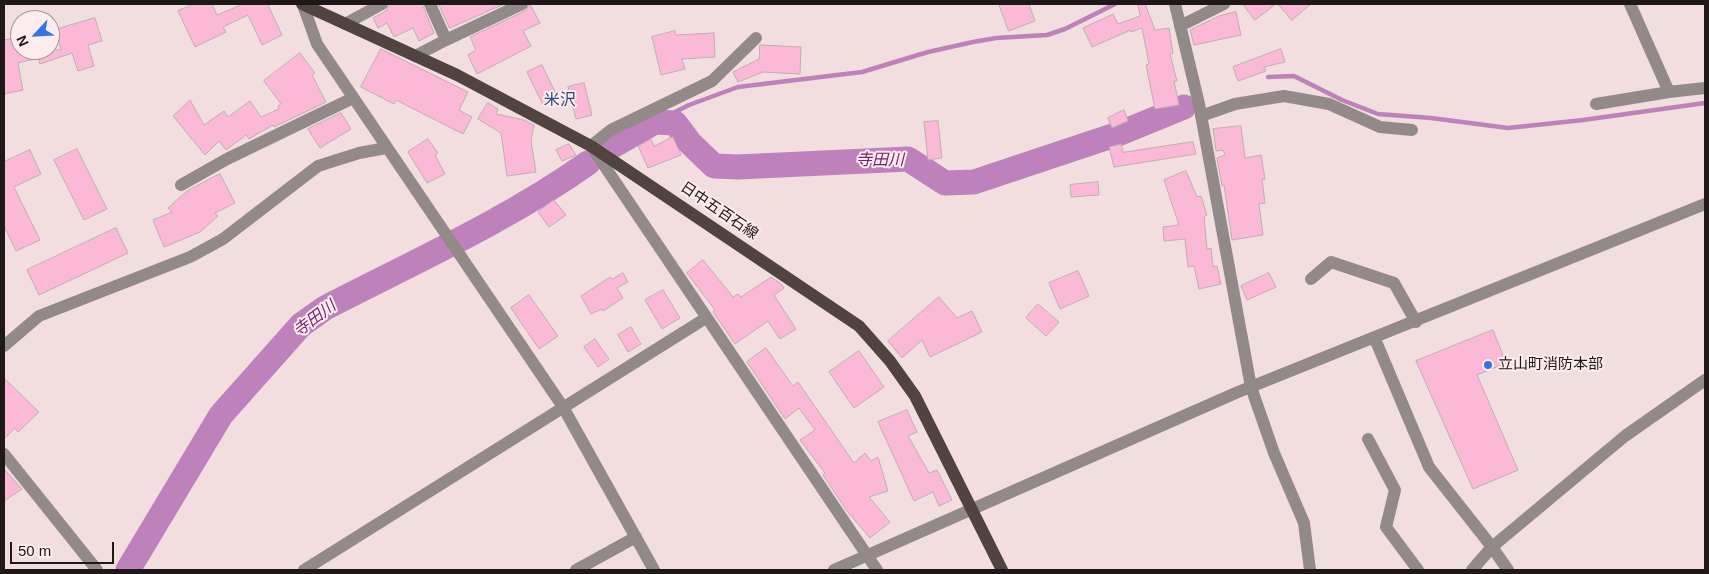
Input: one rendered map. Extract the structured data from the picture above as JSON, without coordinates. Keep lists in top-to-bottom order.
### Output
{
  "streets": {
    "main road": ["日中五百石線"]
  },
  "districts": ["米沢"],
  "water": ["寺田川"],
  "places": ["立山町消防本部"],
  "scale_bar": "50 m",
  "north": "bottom left"
}
